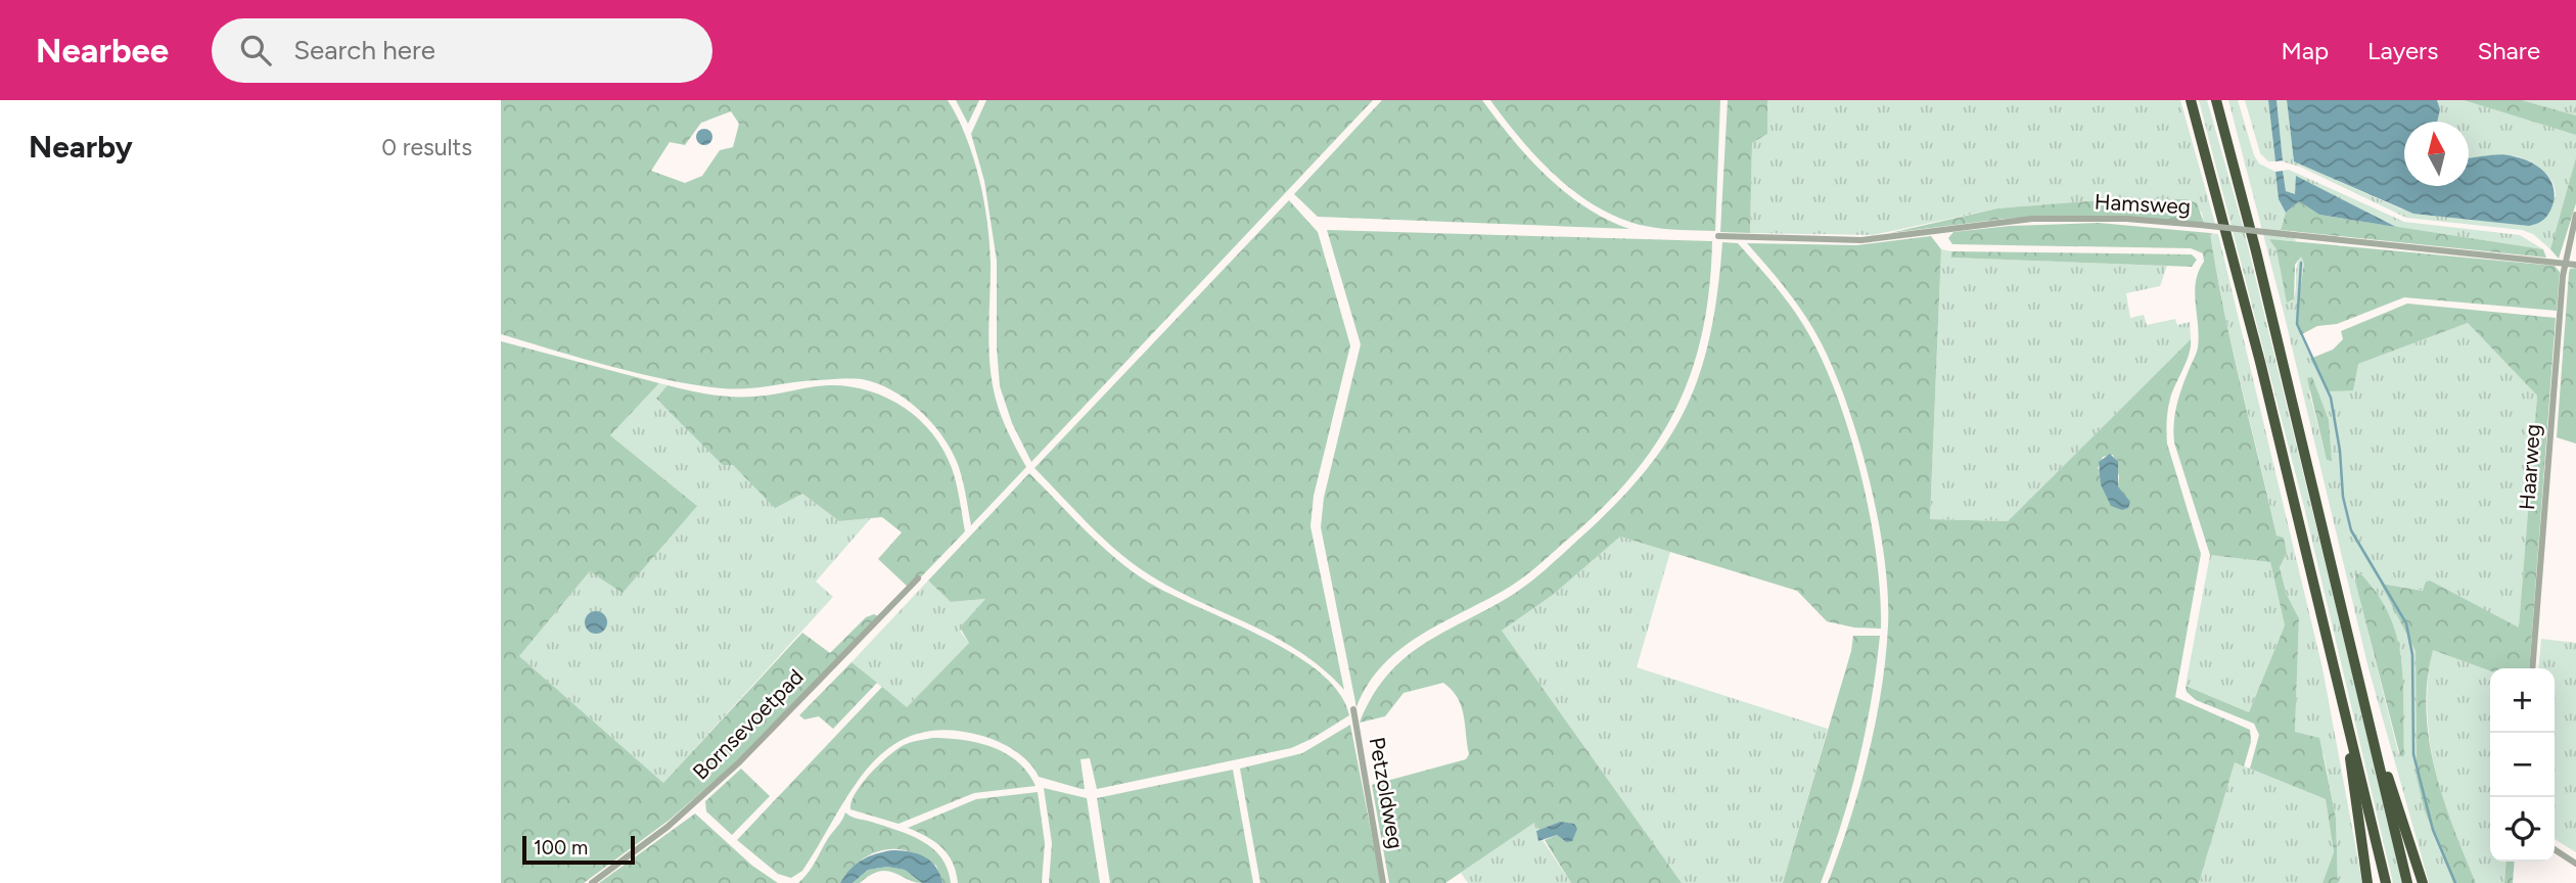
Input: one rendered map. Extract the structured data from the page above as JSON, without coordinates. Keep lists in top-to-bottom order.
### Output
{
  "streets": {
    "street": [
      "Hamsweg",
      "Haarweg",
      "Bornsevoetpad",
      "Petzoldweg"
    ]
  },
  "crossings": [
    ["Hamsweg", "Haarweg"]
  ],
  "scale_bar": "100 m",
  "north": "top",
  "page": {
    "header": "Nearbee",
    "search": "Search here",
    "nav": ["Map", "Layers", "Share"],
    "heading": ["Nearby", "0 results"],
    "map_buttons": ["+", "−"],
    "scale": "100 m"
  }
}
